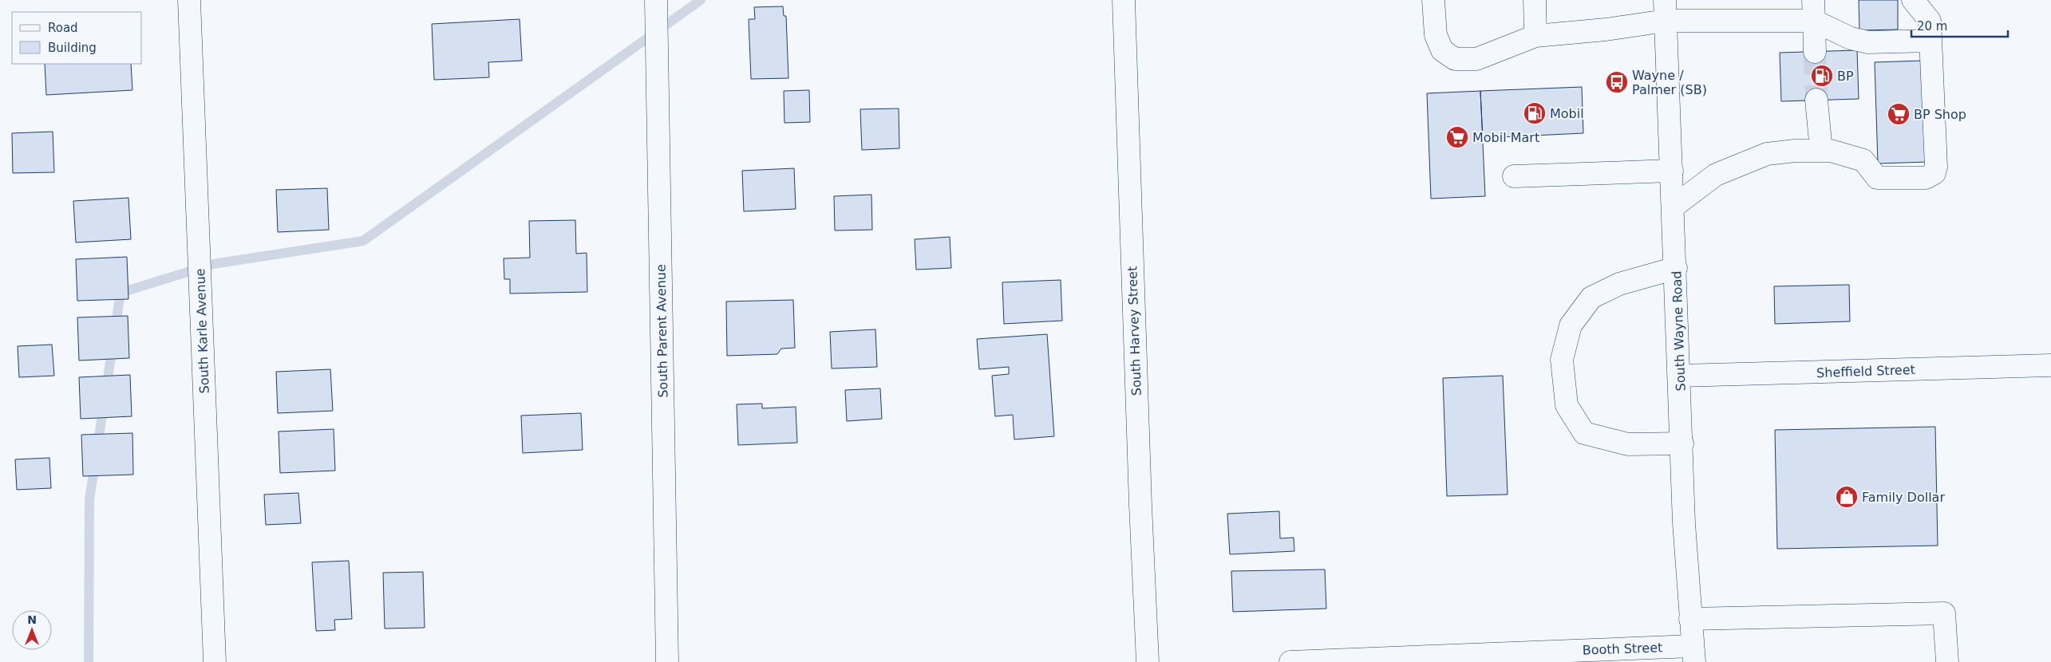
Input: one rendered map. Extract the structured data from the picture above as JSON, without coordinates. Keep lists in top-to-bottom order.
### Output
{
  "streets": {
    "street": [
      "South Karle Avenue",
      "South Parent Avenue",
      "South Harvey Street",
      "South Wayne Road",
      "Sheffield Street",
      "Booth Street"
    ]
  },
  "crossings": [
    ["South Wayne Road", "Sheffield Street"],
    ["South Wayne Road", "Booth Street"]
  ],
  "places": {
    "fuel station": ["BP", "Mobil"],
    "bus stop": ["Wayne / Palmer (SB)"],
    "supermarket": ["BP Shop", "Mobil Mart"],
    "shop": ["Family Dollar"]
  },
  "legend": ["Road", "Building"],
  "scale_bar": "20 m",
  "north": "top"
}
